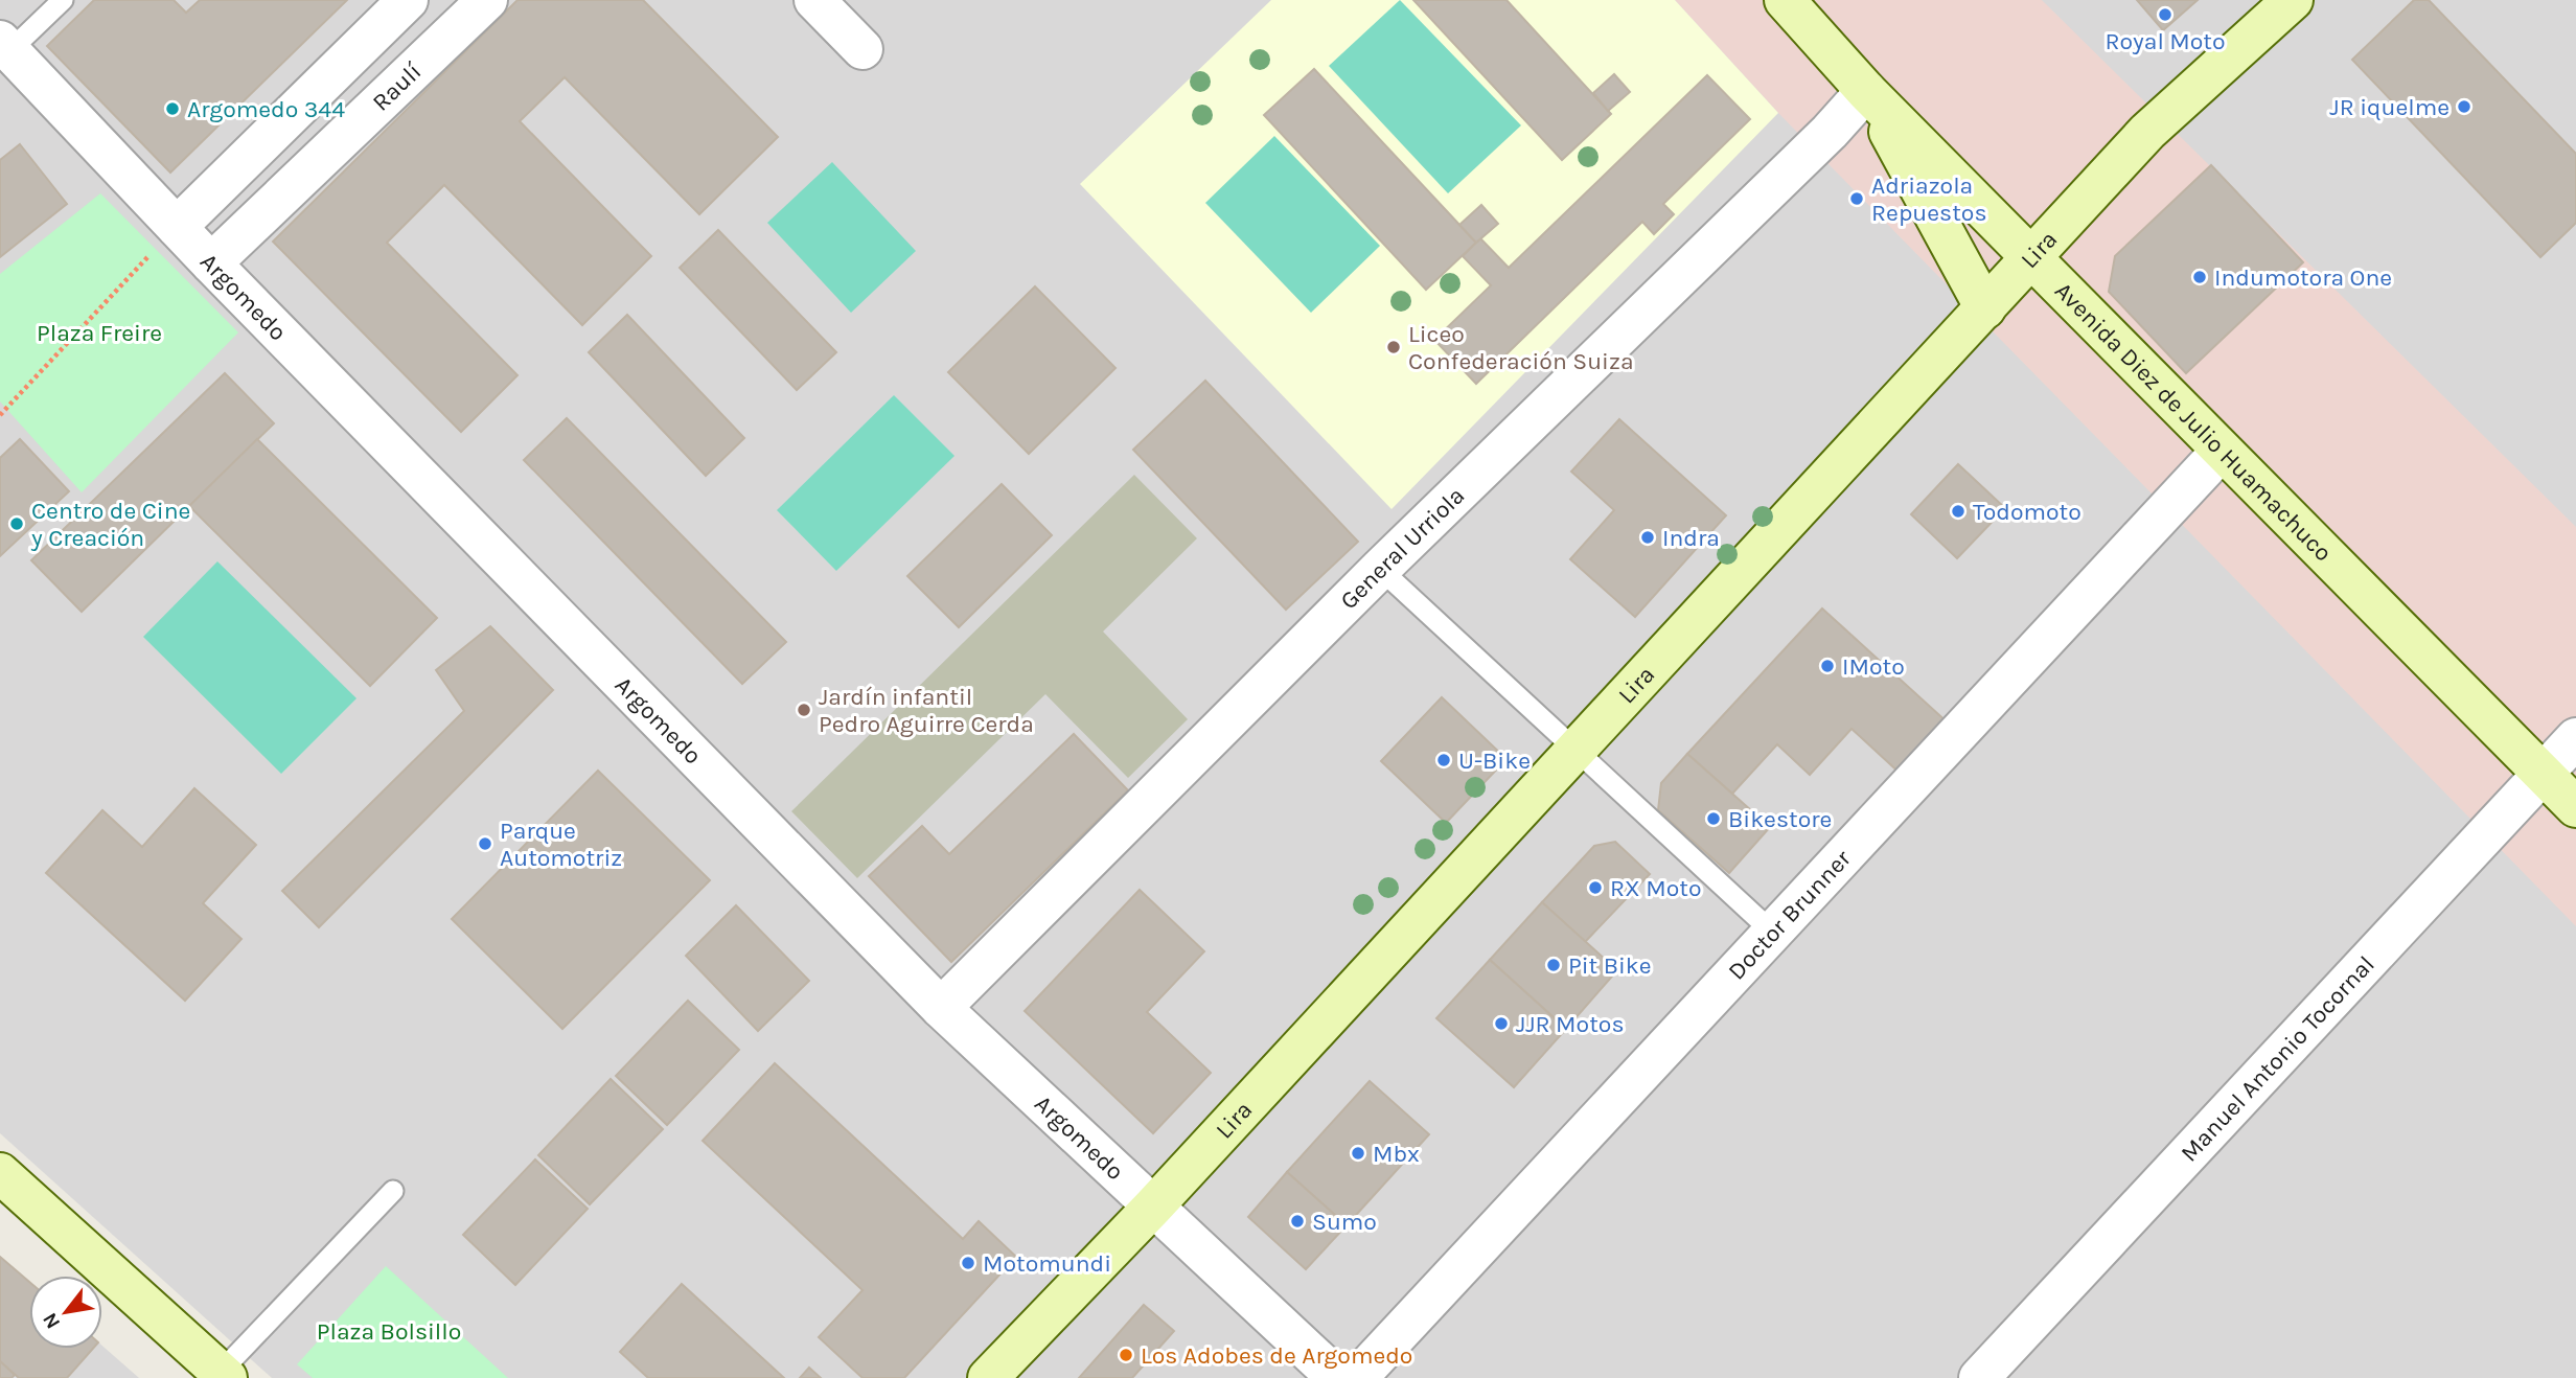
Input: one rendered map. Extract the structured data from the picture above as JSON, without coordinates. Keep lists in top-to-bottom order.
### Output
{
  "streets": {
    "main road": ["Lira", "Avenida Diez de Julio Huamachuco"],
    "street": [
      "Raulí",
      "Argomedo",
      "General Urriola",
      "Doctor Brunner",
      "Manuel Antonio Tocornal"
    ]
  },
  "crossings": [
    ["Raulí", "Argomedo"],
    ["Lira", "Argomedo"],
    ["Lira", "Avenida Diez de Julio Huamachuco"],
    ["Argomedo", "General Urriola"],
    ["Avenida Diez de Julio Huamachuco", "General Urriola"],
    ["Avenida Diez de Julio Huamachuco", "Doctor Brunner"],
    ["Avenida Diez de Julio Huamachuco", "Manuel Antonio Tocornal"]
  ],
  "parks": ["Plaza Freire", "Plaza Bolsillo"],
  "places": [
    "Royal Moto",
    "JR iquelme",
    "Argomedo 344",
    "Adriazola Repuestos",
    "Indumotora One",
    "Liceo Confederación Suiza",
    "Todomoto",
    "Centro de Cine y Creación",
    "Indra",
    "IMoto",
    "Jardín infantil Pedro Aguirre Cerda",
    "U-Bike",
    "Bikestore",
    "Parque Automotriz",
    "RX Moto",
    "Pit Bike",
    "JJR Motos",
    "Mbx",
    "Sumo",
    "Motomundi",
    "Los Adobes de Argomedo"
  ],
  "north": "bottom left"
}
